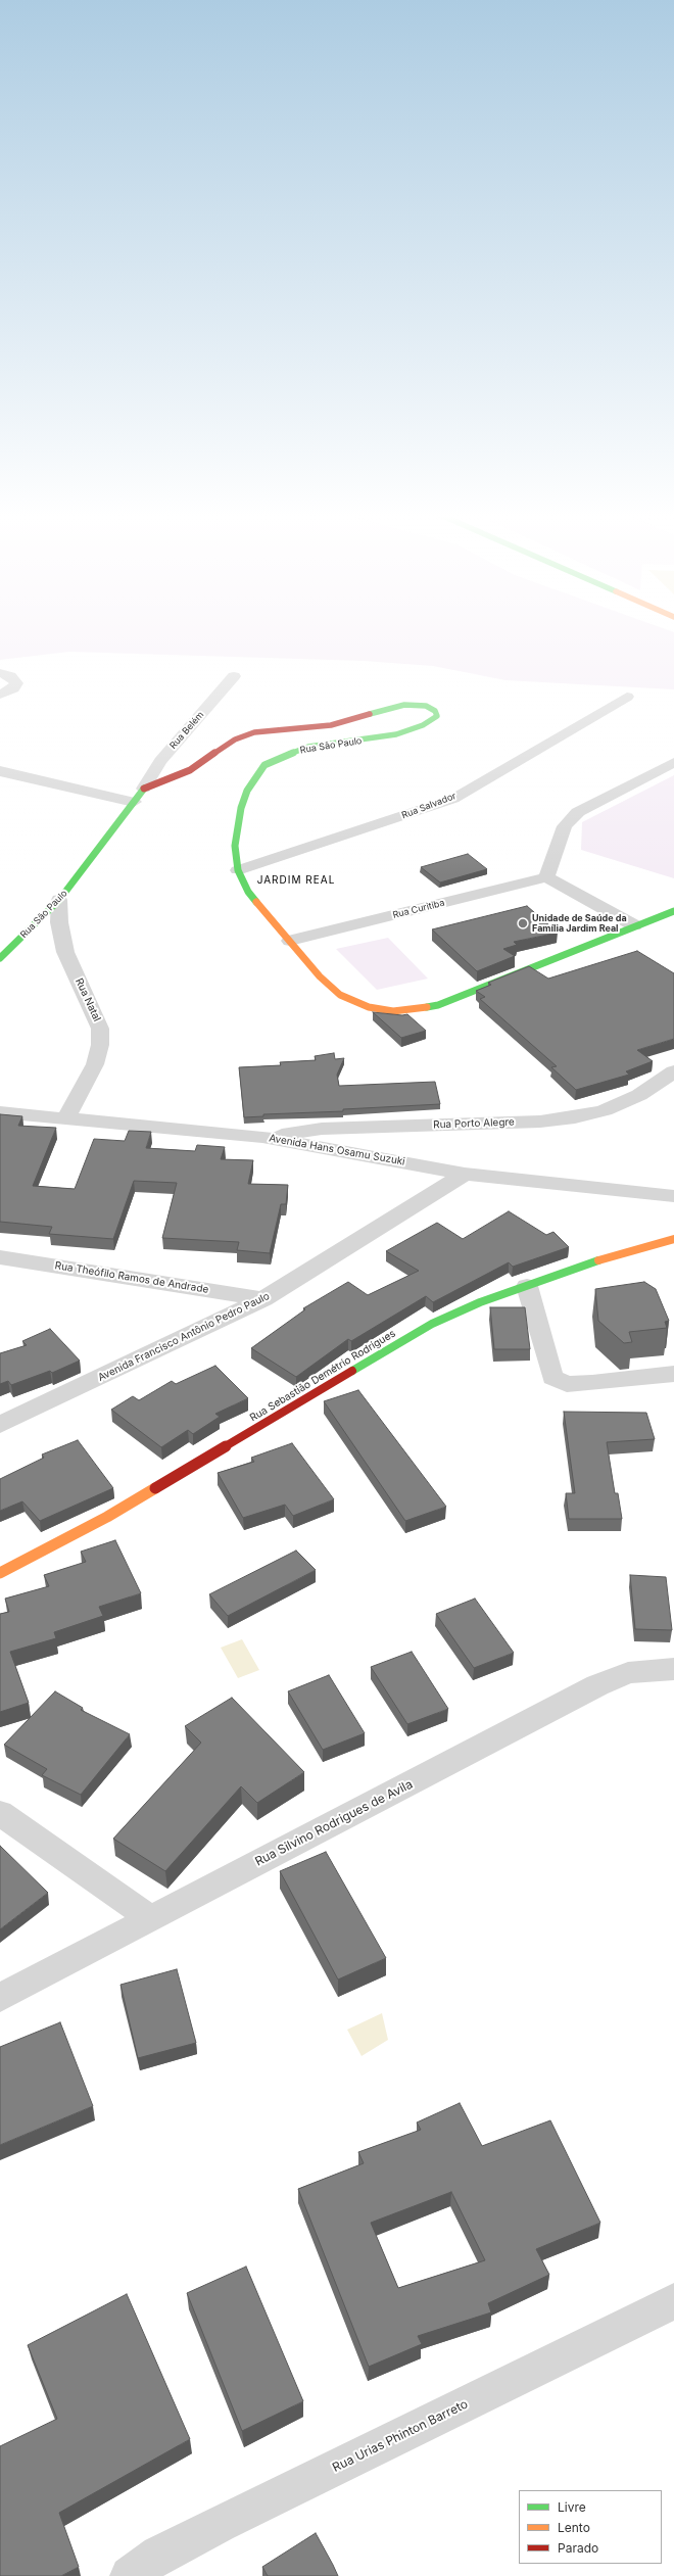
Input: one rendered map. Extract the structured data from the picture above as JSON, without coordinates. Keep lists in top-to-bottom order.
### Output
{
  "streets": {
    "street": [
      "Rua Belém",
      "Rua São Paulo",
      "Rua Salvador",
      "Rua Curitiba",
      "Rua Natal",
      "Rua Porto Alegre",
      "Avenida Hans Osamu Suzuki",
      "Rua Theófilo Ramos de Andrade",
      "Avenida Francisco Antônio Pedro Paulo",
      "Rua Sebastião Demétrio Rodrigues",
      "Rua Silvino Rodrigues de Avila",
      "Rua Urias Phinton Barreto"
    ]
  },
  "crossings": [
    ["Rua Belém", "Rua São Paulo"],
    ["Rua São Paulo", "Rua Salvador"],
    ["Rua São Paulo", "Rua Curitiba"],
    ["Rua São Paulo", "Rua Natal"],
    ["Rua Natal", "Avenida Hans Osamu Suzuki"],
    ["Rua Porto Alegre", "Avenida Hans Osamu Suzuki"],
    ["Avenida Hans Osamu Suzuki", "Avenida Francisco Antônio Pedro Paulo"],
    ["Rua Theófilo Ramos de Andrade", "Avenida Francisco Antônio Pedro Paulo"]
  ],
  "districts": ["JARDIM REAL"],
  "places": ["Unidade de Saúde da Família Jardim Real"],
  "legend": ["Livre", "Lento", "Parado"]
}
